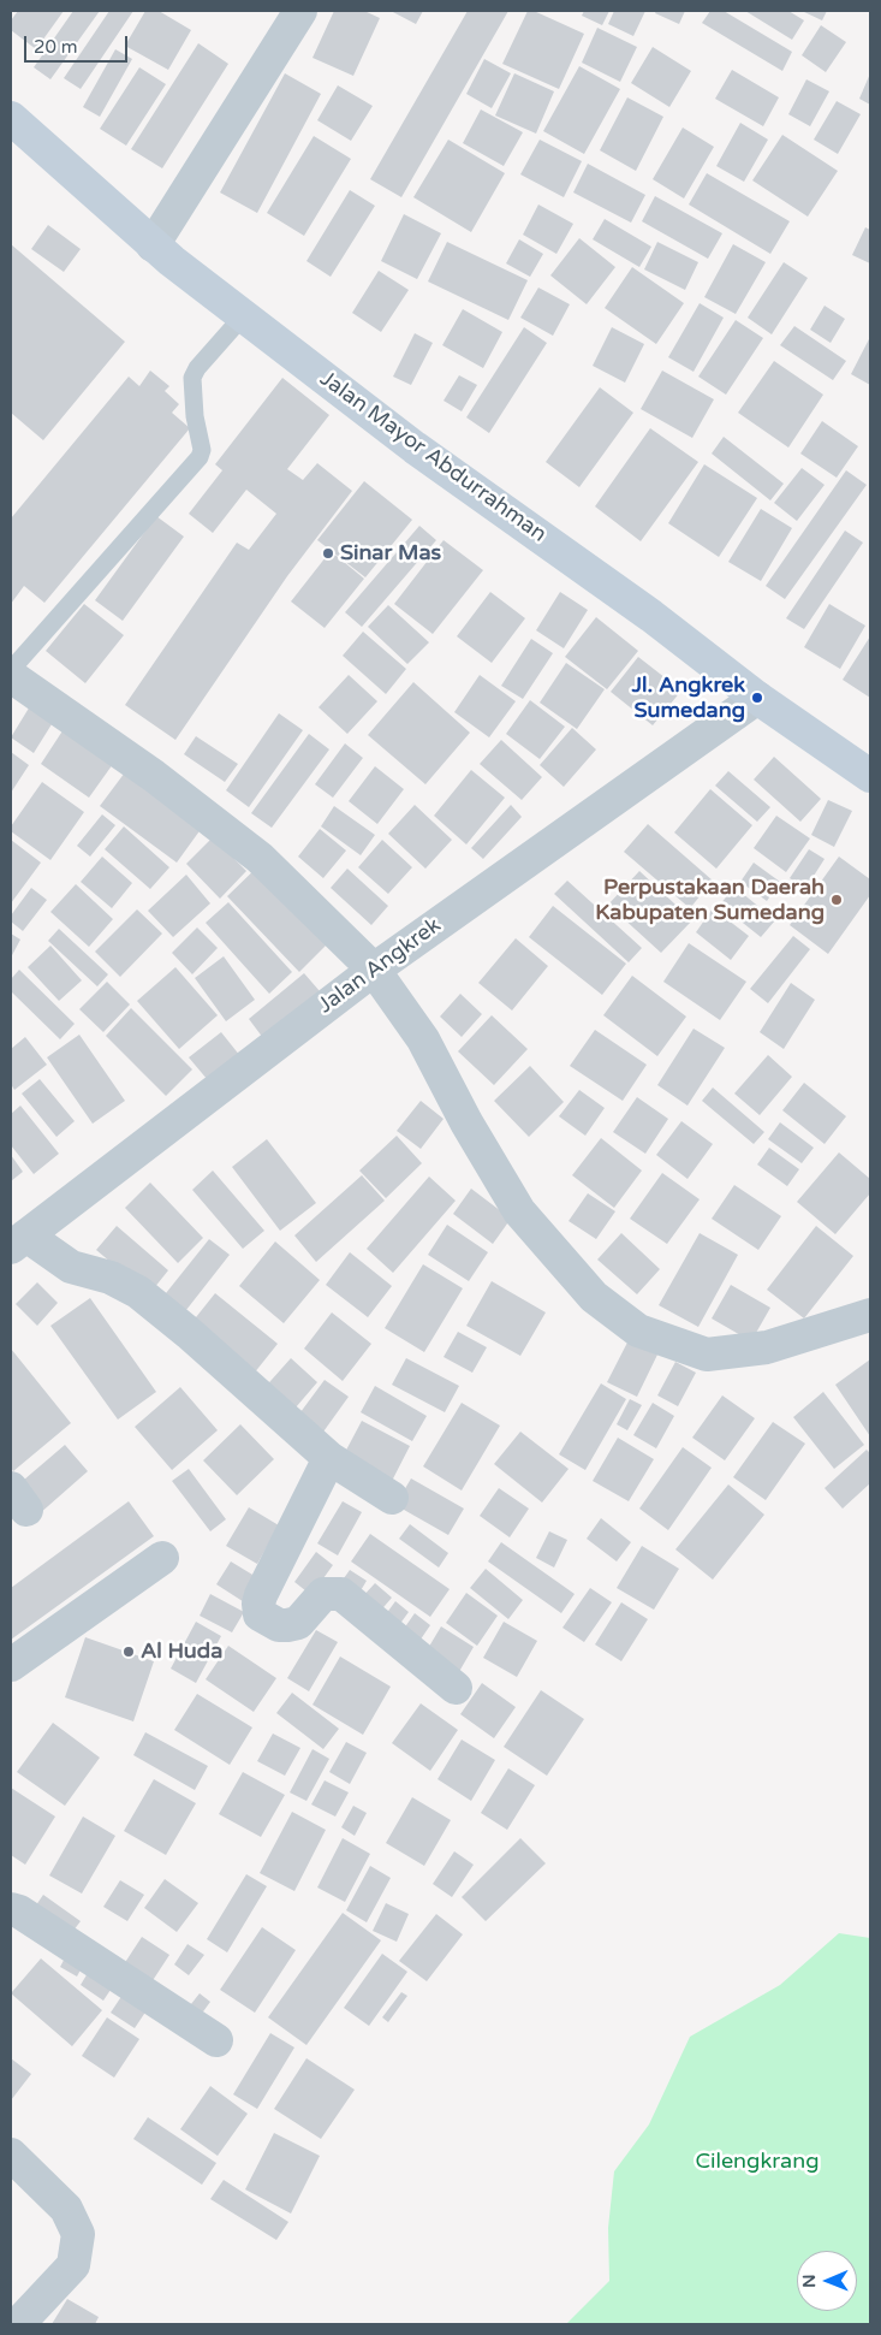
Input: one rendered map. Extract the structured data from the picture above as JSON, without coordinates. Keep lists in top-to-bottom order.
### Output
{
  "streets": {
    "main road": ["Jalan Mayor Abdurrahman"],
    "street": ["Jalan Angkrek"]
  },
  "crossings": [
    ["Jalan Mayor Abdurrahman", "Jalan Angkrek"]
  ],
  "parks": ["Cilengkrang"],
  "places": [
    "Sinar Mas",
    "Jl. Angkrek Sumedang",
    "Perpustakaan Daerah Kabupaten Sumedang",
    "Al Huda"
  ],
  "scale_bar": "20 m",
  "north": "left"
}
